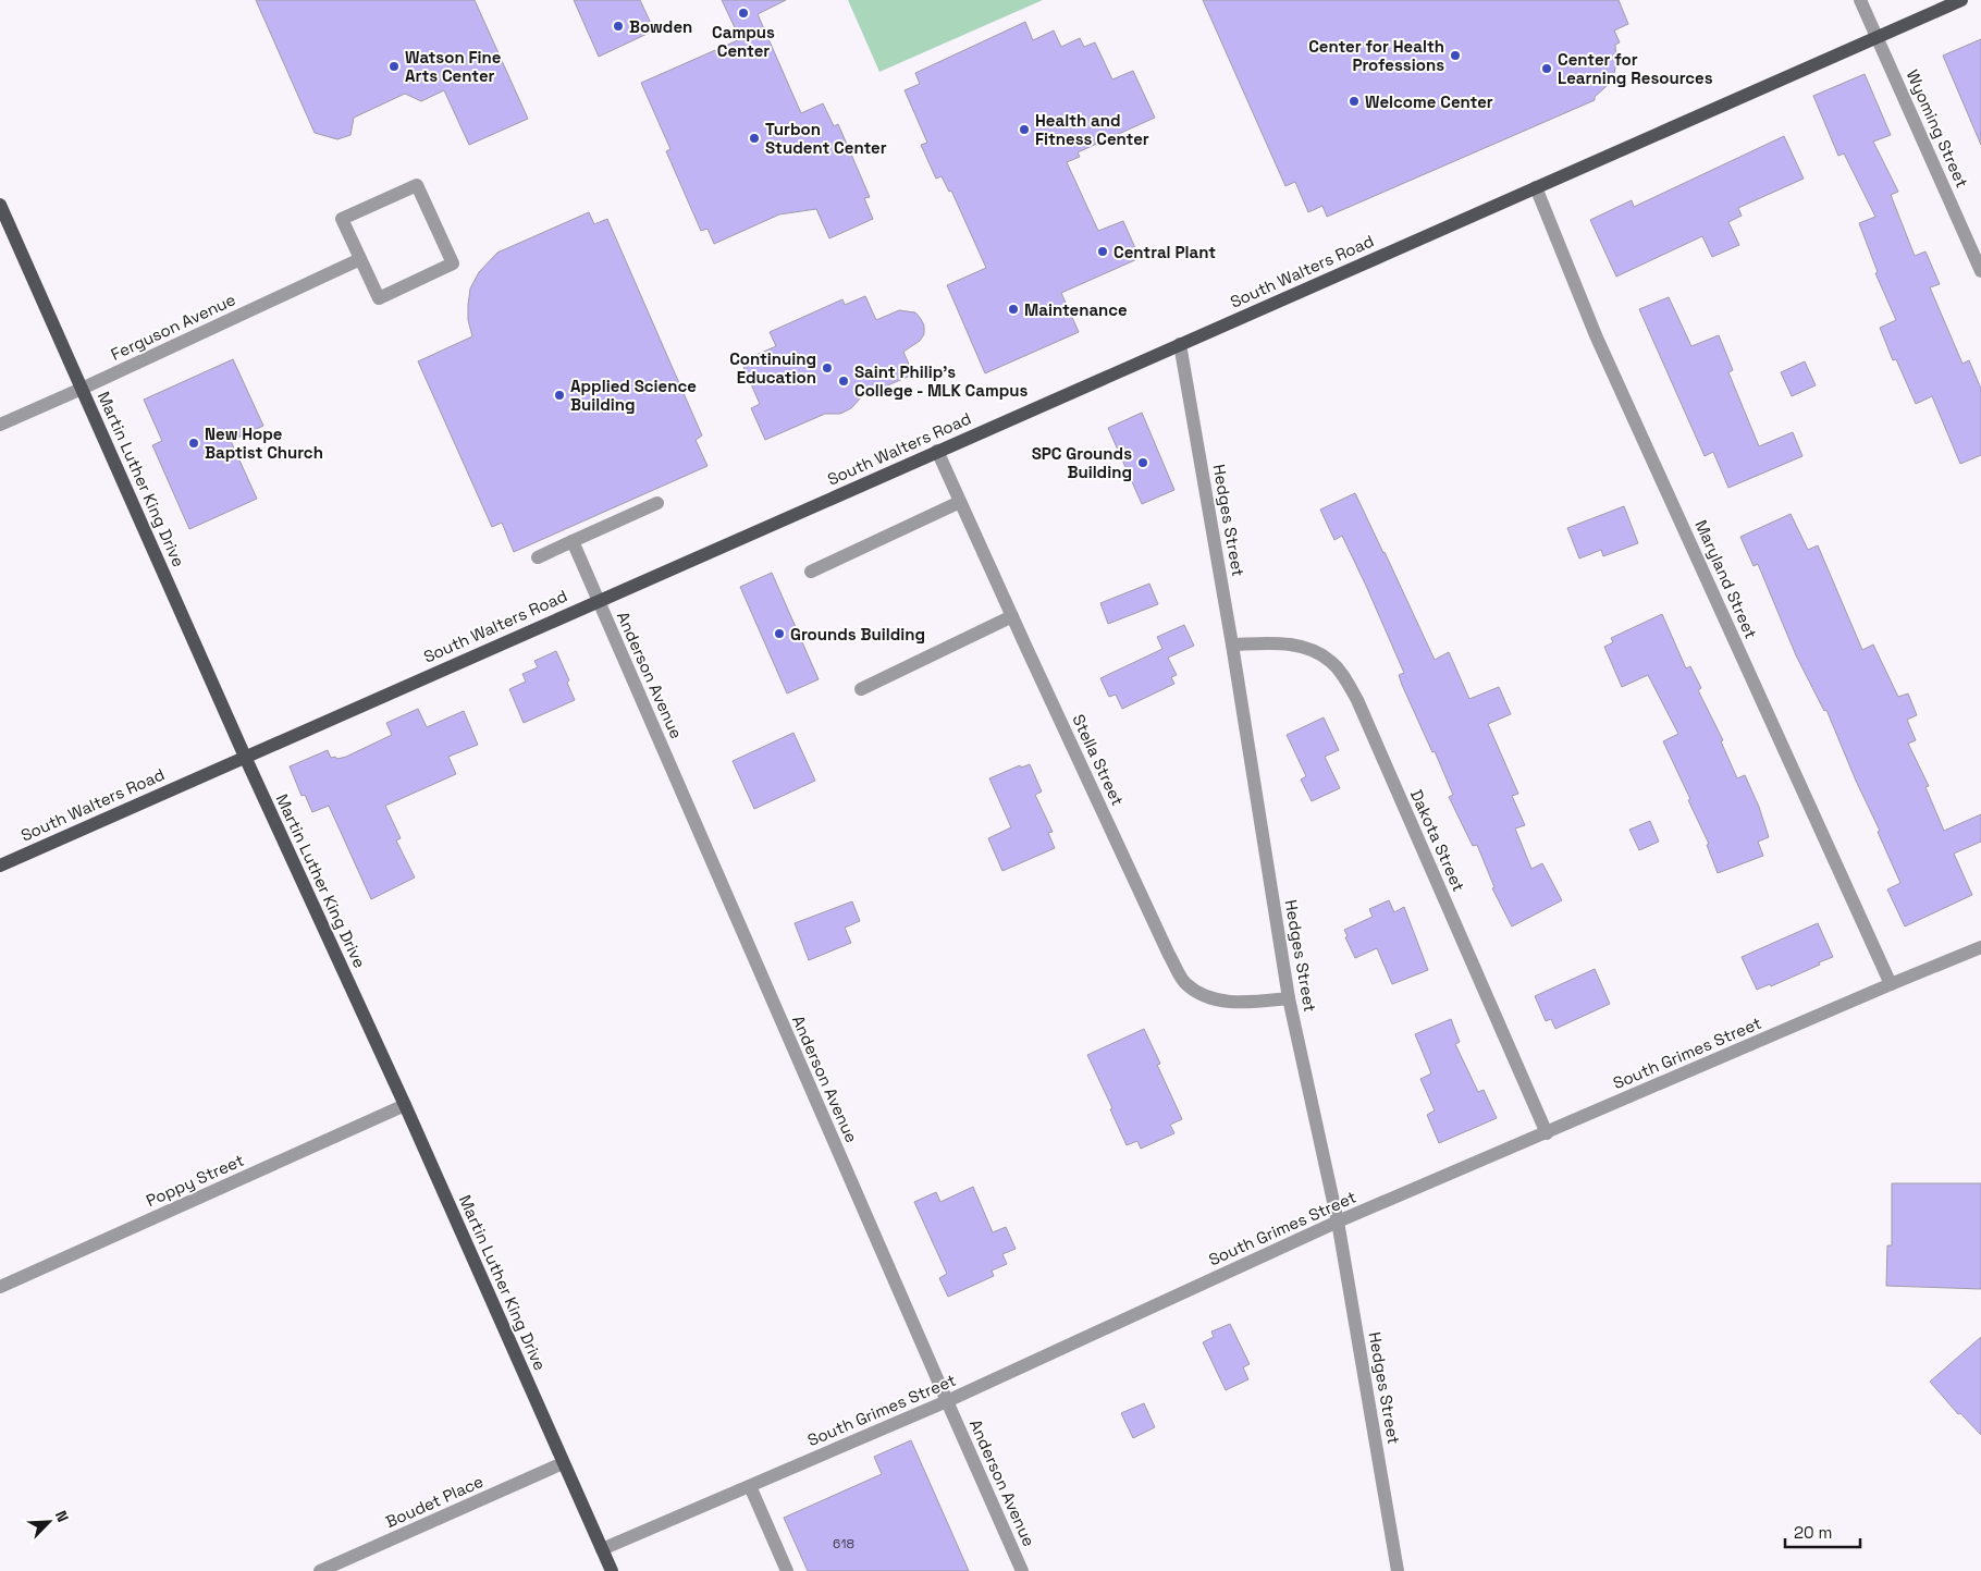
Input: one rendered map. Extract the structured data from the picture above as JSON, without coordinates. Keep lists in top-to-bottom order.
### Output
{
  "streets": {
    "main road": ["South Walters Road", "Martin Luther King Drive"],
    "street": [
      "Wyoming Street",
      "Ferguson Avenue",
      "Hedges Street",
      "Maryland Street",
      "Anderson Avenue",
      "Stella Street",
      "Dakota Street",
      "South Grimes Street",
      "Poppy Street",
      "Boudet Place"
    ]
  },
  "crossings": [
    ["Wyoming Street", "South Walters Road"],
    ["South Walters Road", "Martin Luther King Drive"],
    ["South Walters Road", "Hedges Street"],
    ["South Walters Road", "Maryland Street"],
    ["South Walters Road", "Anderson Avenue"],
    ["South Walters Road", "Stella Street"],
    ["Ferguson Avenue", "Martin Luther King Drive"],
    ["Martin Luther King Drive", "South Grimes Street"],
    ["Martin Luther King Drive", "Poppy Street"],
    ["Martin Luther King Drive", "Boudet Place"],
    ["Hedges Street", "Stella Street"],
    ["Hedges Street", "Dakota Street"],
    ["Hedges Street", "South Grimes Street"],
    ["Maryland Street", "South Grimes Street"],
    ["Anderson Avenue", "South Grimes Street"],
    ["Dakota Street", "South Grimes Street"]
  ],
  "places": [
    "Campus Center",
    "Bowden",
    "Center for Health Professions",
    "Watson Fine Arts Center",
    "Center for Learning Resources",
    "Welcome Center",
    "Health and Fitness Center",
    "Turbon Student Center",
    "Central Plant",
    "Maintenance",
    "Continuing Education",
    "Saint Philip's College - MLK Campus",
    "Applied Science Building",
    "New Hope Baptist Church",
    "SPC Grounds Building",
    "Grounds Building"
  ],
  "house_numbers": ["618"],
  "scale_bar": "20 m",
  "north": "top right"
}
